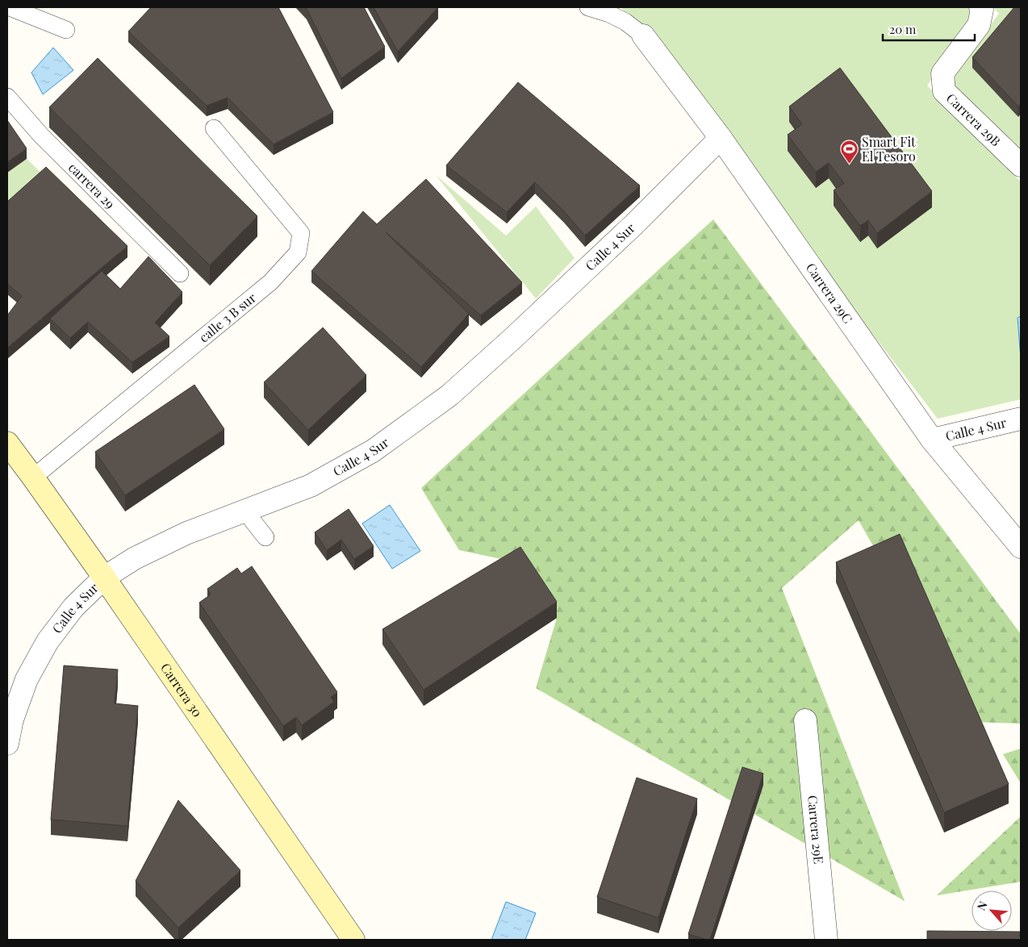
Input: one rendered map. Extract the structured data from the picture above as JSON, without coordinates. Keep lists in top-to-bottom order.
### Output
{
  "streets": {
    "street": [
      "Carrera 29B",
      "Calle 4 Sur",
      "Carrera 29C",
      "Carrera 30",
      "Carrera 29E"
    ],
    "lane": ["carrera 29", "calle 3 B sur"]
  },
  "crossings": [
    ["Calle 4 Sur", "Carrera 29C"],
    ["Calle 4 Sur", "Carrera 30"],
    ["calle 3 B sur", "Carrera 30"]
  ],
  "places": {
    "sports": ["Smart Fit El Tesoro"]
  },
  "scale_bar": "20 m",
  "north": "top left"
}
